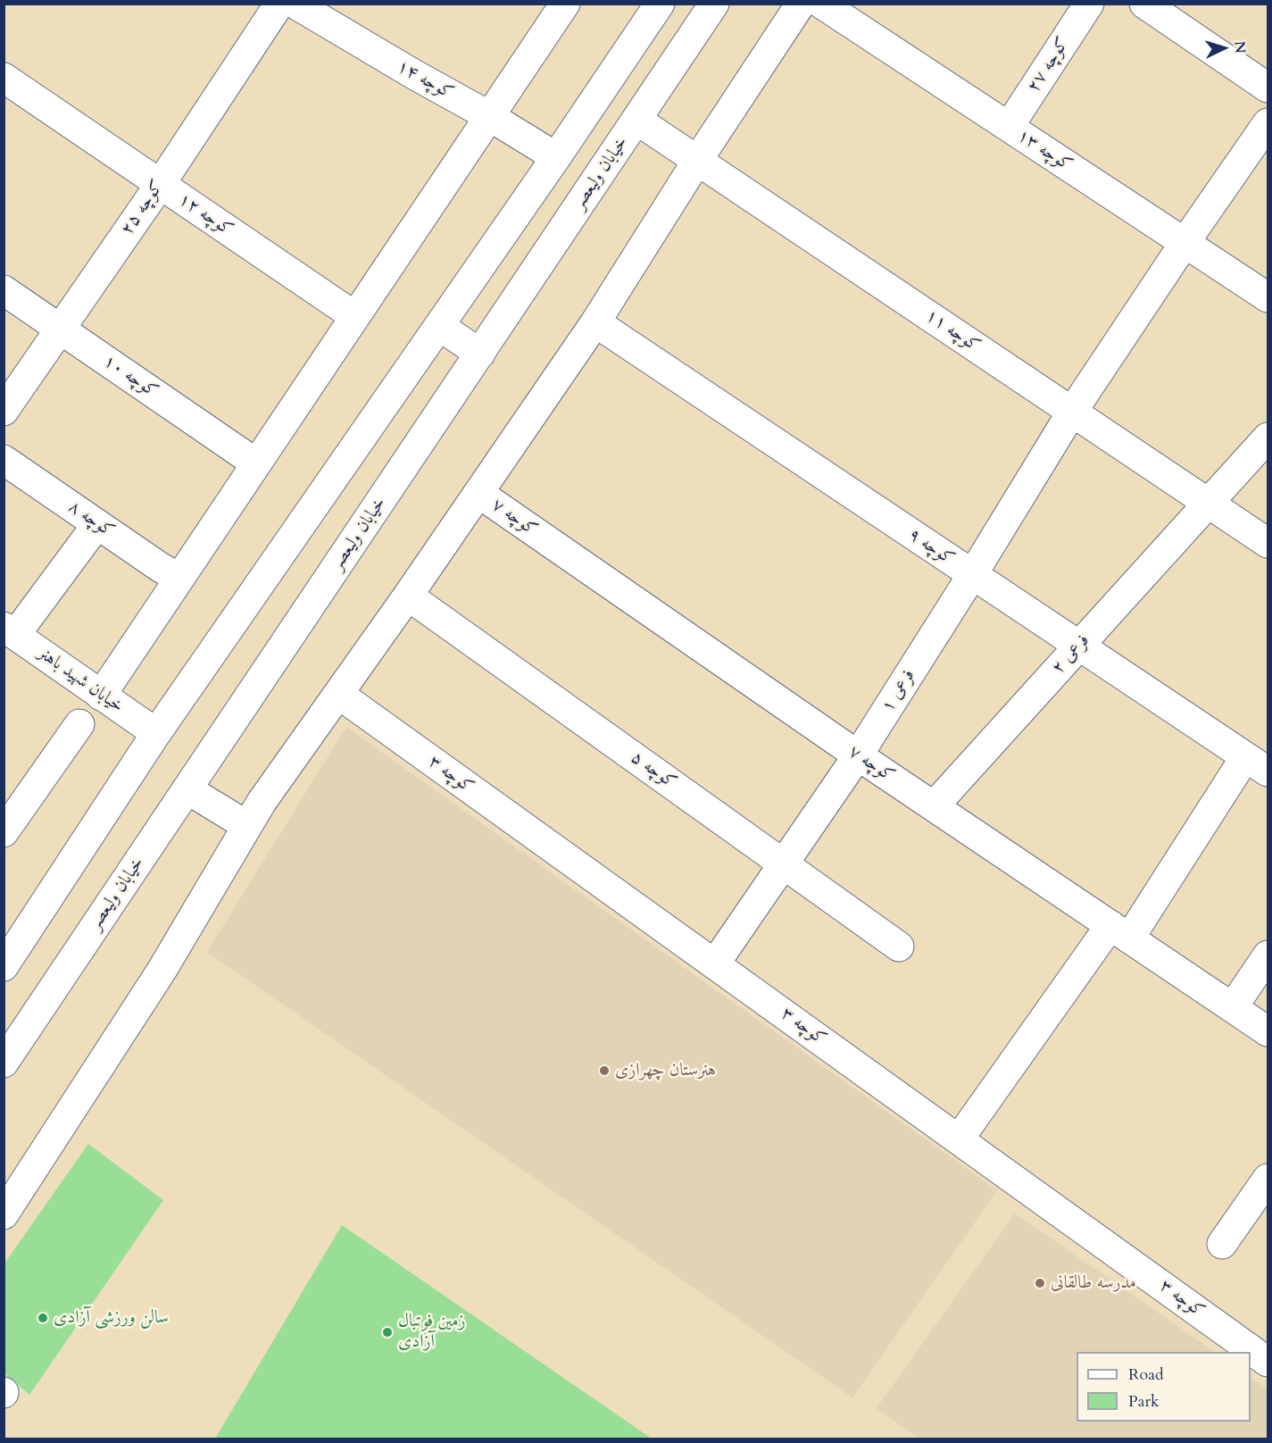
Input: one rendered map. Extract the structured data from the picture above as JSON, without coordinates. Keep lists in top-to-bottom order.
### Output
{
  "streets": {
    "street": [
      "کوچه ۲۷",
      "کوچه ۱۴",
      "کوچه ۱۳",
      "خیابان ولیعصر",
      "کوچه ۲۵",
      "کوچه ۱۲",
      "کوچه ۱۱",
      "کوچه ۱۰",
      "کوچه ۷",
      "کوچه ۸",
      "کوچه ۹",
      "فرعی ۲",
      "خیابان شهید باهنر",
      "فرعی ۱",
      "کوچه ۵",
      "کوچه ۳"
    ]
  },
  "crossings": [
    ["کوچه ۲۷", "کوچه ۱۳"],
    ["کوچه ۱۳", "فرعی ۱"],
    ["خیابان ولیعصر", "کوچه ۱۱"],
    ["کوچه ۲۵", "کوچه ۱۲"],
    ["کوچه ۲۵", "کوچه ۱۰"],
    ["کوچه ۱۱", "فرعی ۲"],
    ["کوچه ۱۱", "فرعی ۱"],
    ["کوچه ۷", "فرعی ۲"],
    ["کوچه ۷", "فرعی ۱"],
    ["کوچه ۹", "فرعی ۲"],
    ["کوچه ۹", "فرعی ۱"],
    ["فرعی ۱", "کوچه ۵"],
    ["فرعی ۱", "کوچه ۳"]
  ],
  "places": [
    "هنرستان چهرازی",
    "مدرسه طالقانی",
    "سالن ورزشی آزادی",
    "زمین فوتبال آزادی"
  ],
  "legend": ["Road", "Park"],
  "north": "right"
}
